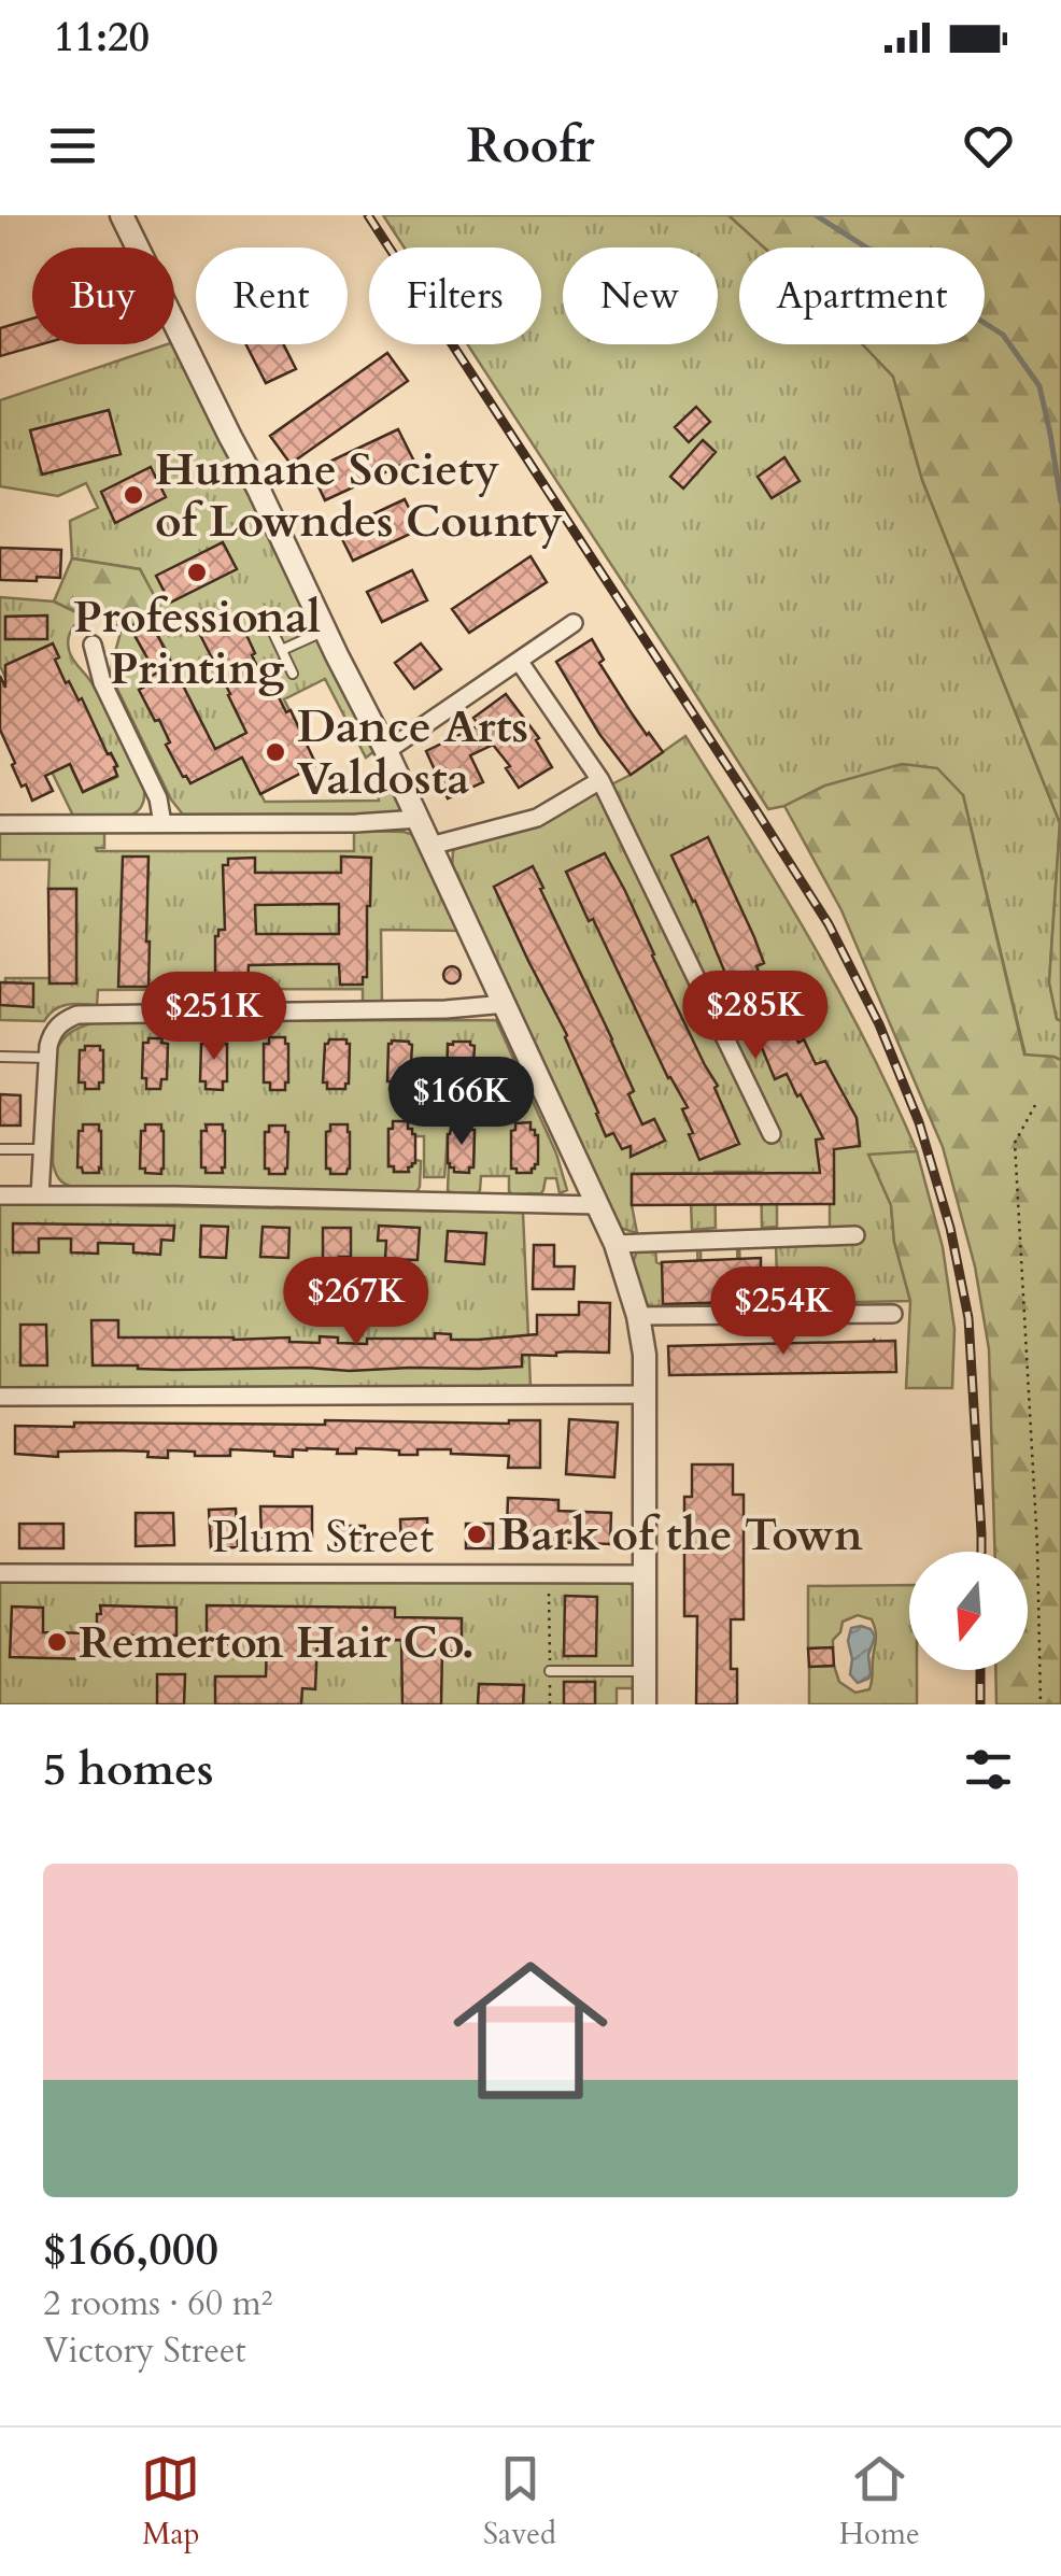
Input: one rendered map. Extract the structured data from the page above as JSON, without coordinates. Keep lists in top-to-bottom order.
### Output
{
  "streets": {
    "street": ["Plum Street"]
  },
  "places": [
    "Humane Society of Lowndes County",
    "Professional Printing",
    "Dance Arts Valdosta",
    "Bark of the Town",
    "Remerton Hair Co."
  ],
  "north": "bottom",
  "page": {
    "status": "11:20",
    "header": "Roofr",
    "chip": [
      "Buy",
      "Rent",
      "Filters",
      "New",
      "Apartment"
    ],
    "price": [
      "$285K",
      "$251K",
      "$166K",
      "$267K",
      "$254K"
    ],
    "heading": "5 homes",
    "list": [
      {
        "name": "$166,000",
        "note": "2 rooms · 60 m² · Victory Street"
      }
    ],
    "tabs": ["Map", "Saved", "Home"]
  }
}
